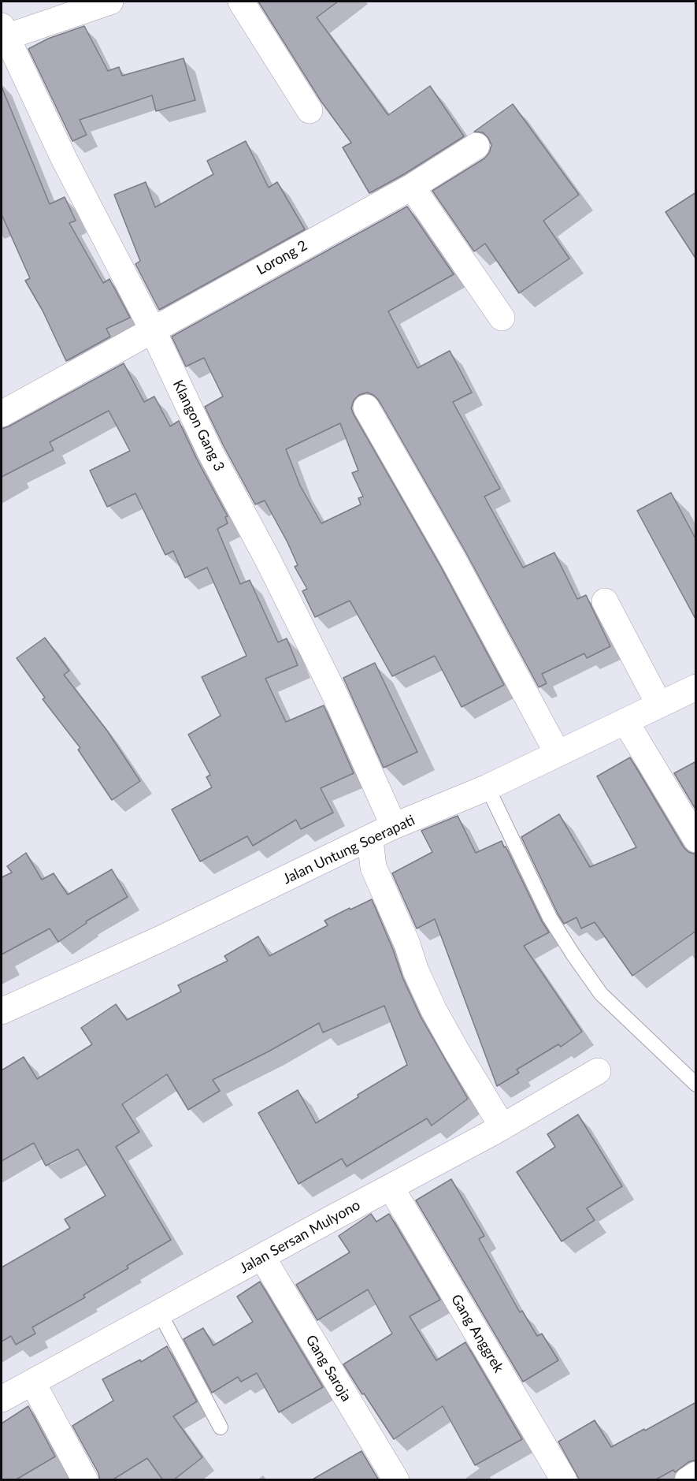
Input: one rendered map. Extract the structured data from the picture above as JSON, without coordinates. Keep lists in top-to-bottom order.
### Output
{
  "streets": {
    "main road": [
      "Lorong 2",
      "Klangon Gang 3",
      "Jalan Untung Soerapati",
      "Jalan Sersan Mulyono",
      "Gang Anggrek",
      "Gang Saroja"
    ]
  },
  "crossings": [
    ["Lorong 2", "Klangon Gang 3"],
    ["Klangon Gang 3", "Jalan Untung Soerapati"],
    ["Jalan Sersan Mulyono", "Gang Anggrek"],
    ["Jalan Sersan Mulyono", "Gang Saroja"]
  ]
}
